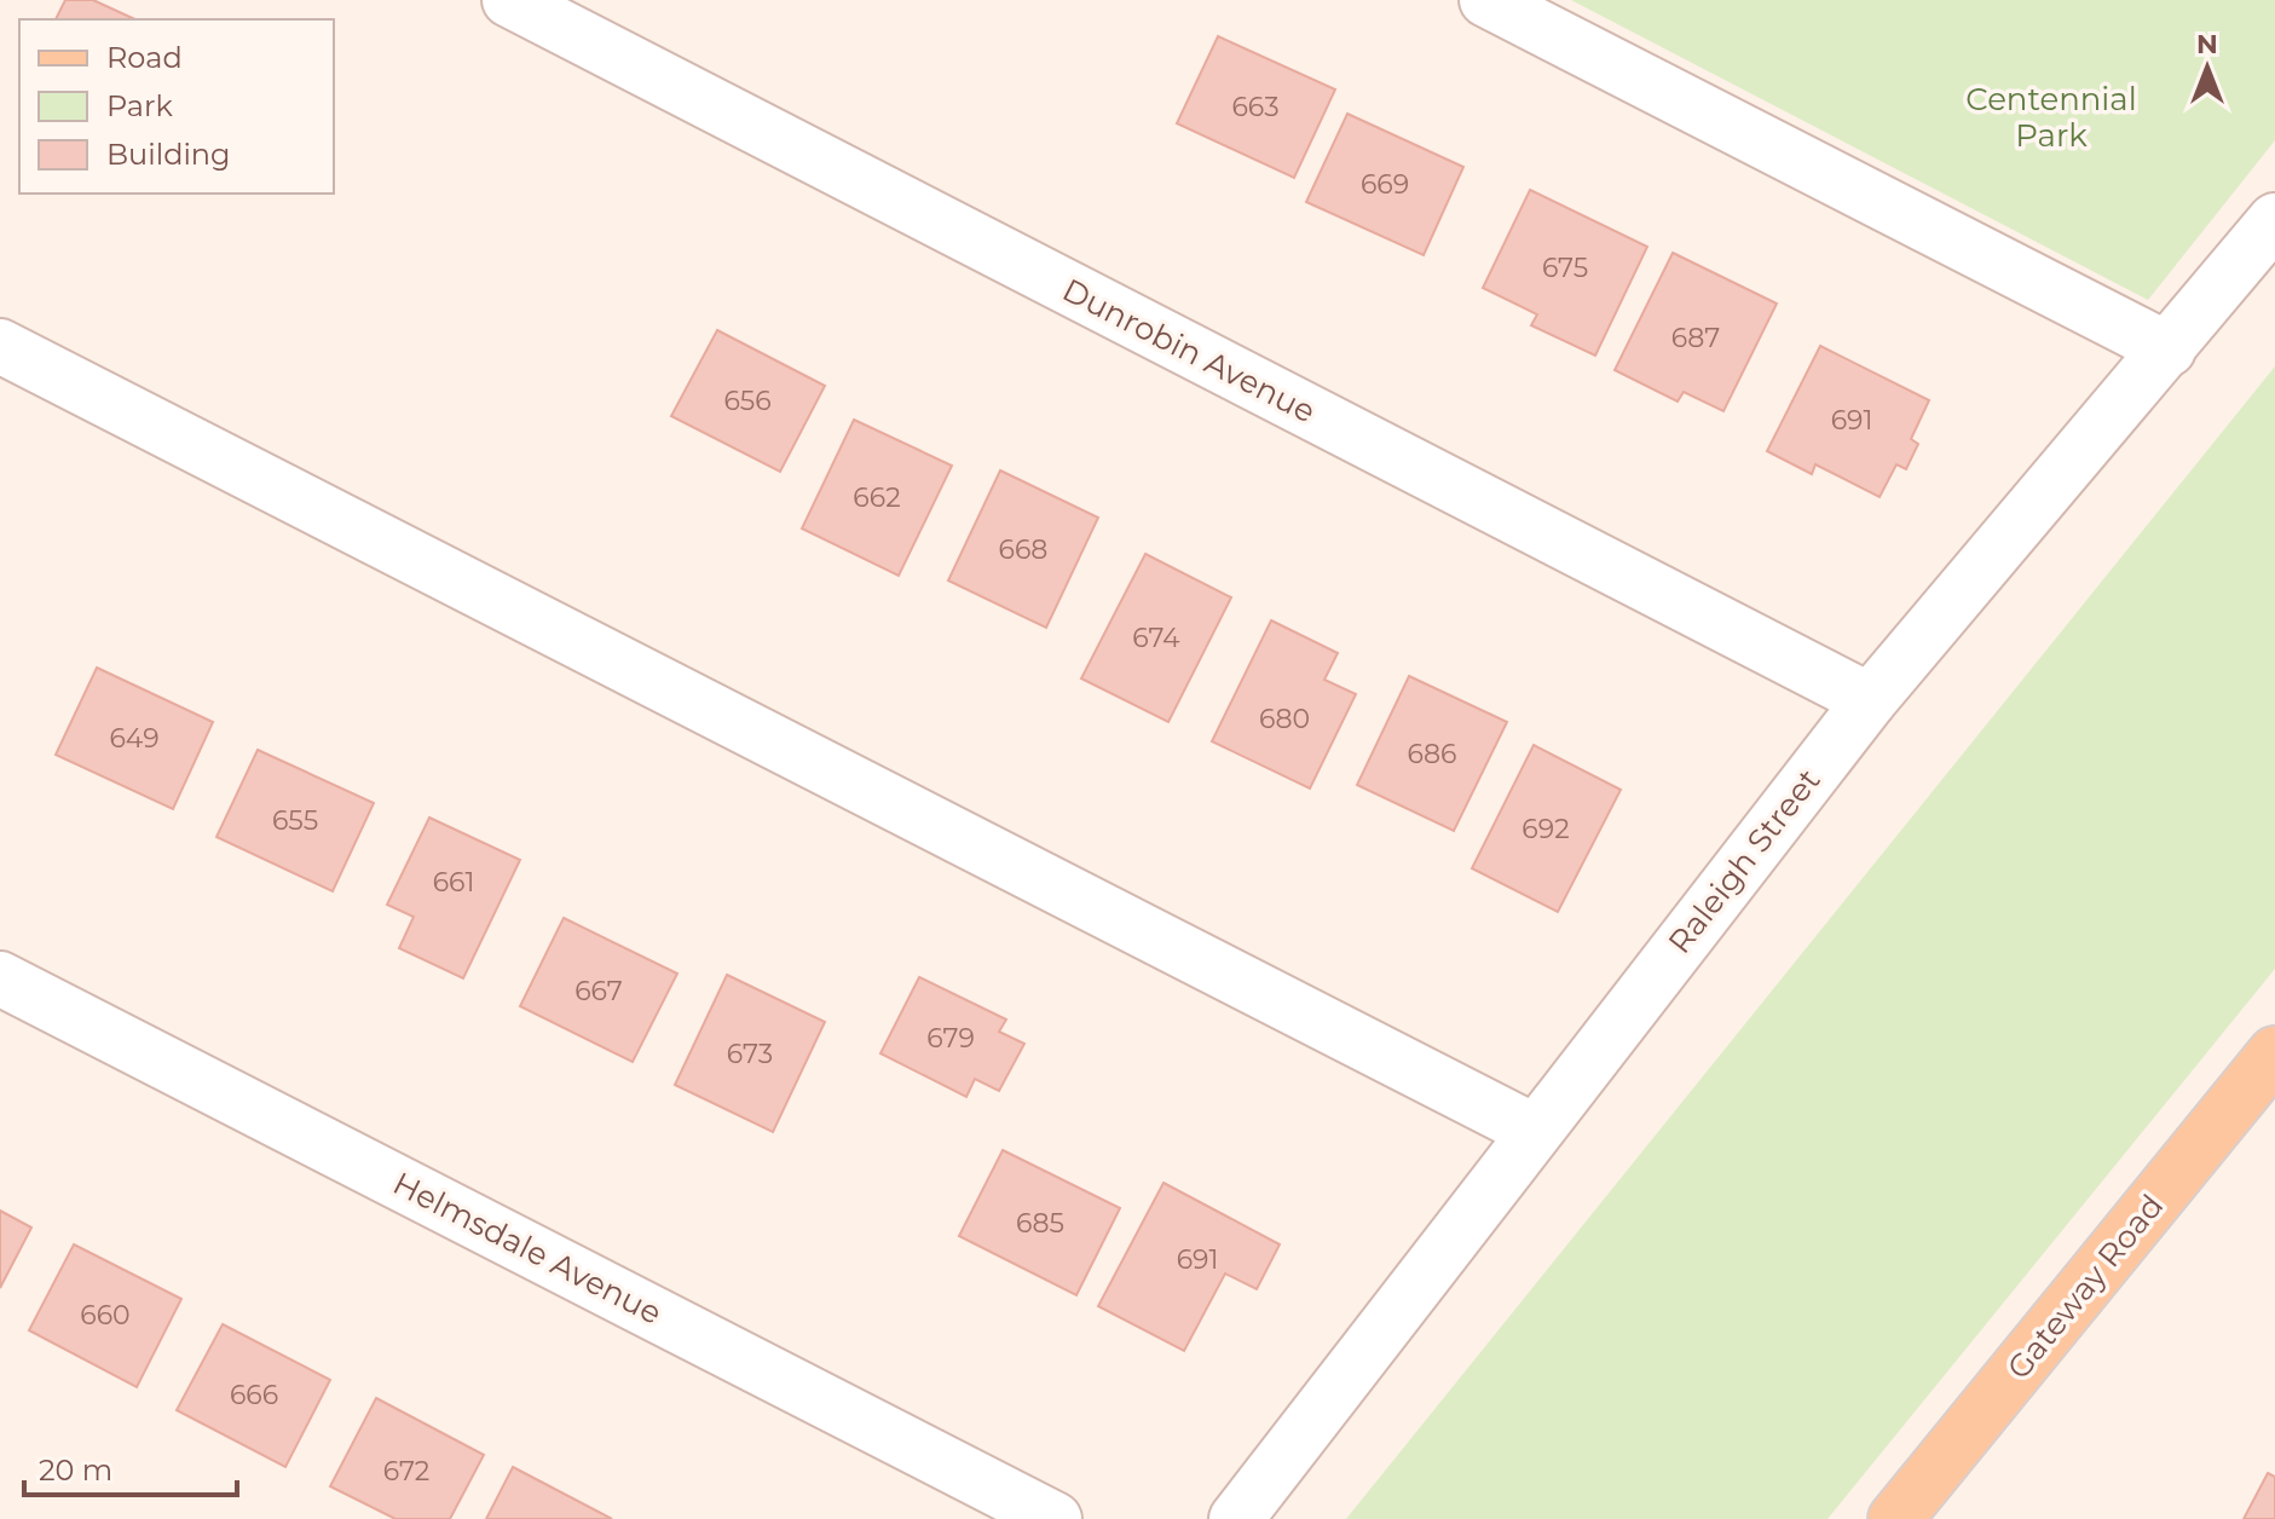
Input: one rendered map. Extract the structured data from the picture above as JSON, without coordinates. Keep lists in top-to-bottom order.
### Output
{
  "streets": {
    "main road": ["Gateway Road"],
    "street": ["Dunrobin Avenue", "Raleigh Street", "Helmsdale Avenue"]
  },
  "crossings": [
    ["Dunrobin Avenue", "Raleigh Street"]
  ],
  "parks": ["Centennial Park"],
  "house_numbers": [
    "663",
    "669",
    "675",
    "687",
    "656",
    "691",
    "662",
    "668",
    "674",
    "680",
    "649",
    "686",
    "655",
    "692",
    "661",
    "667",
    "679",
    "673",
    "685",
    "691",
    "660",
    "666",
    "672"
  ],
  "legend": ["Road", "Park", "Building"],
  "scale_bar": "20 m",
  "north": "top"
}
